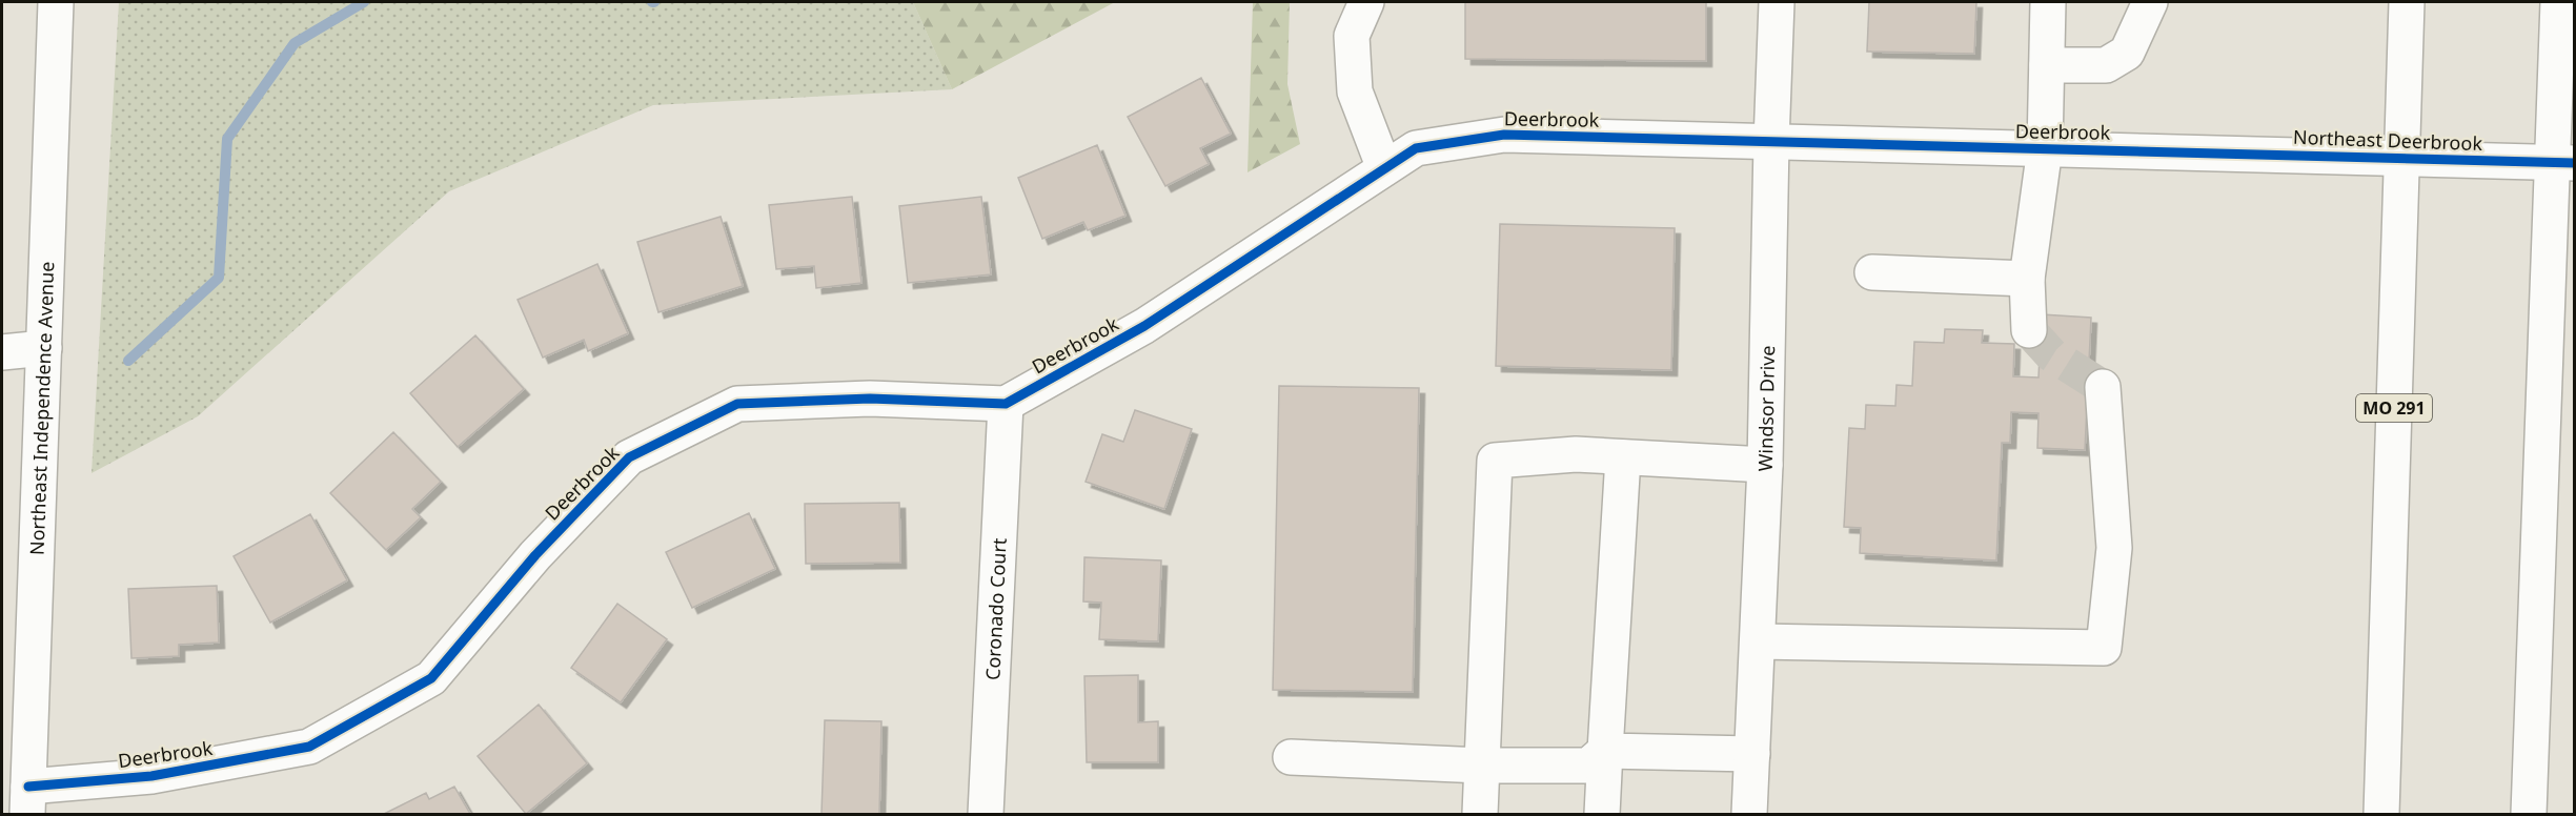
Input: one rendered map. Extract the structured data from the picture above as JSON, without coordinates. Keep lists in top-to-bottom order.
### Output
{
  "streets": {
    "street": [
      "Deerbrook",
      "Northeast Deerbrook",
      "Northeast Independence Avenue",
      "Windsor Drive",
      "MO 291",
      "Coronado Court"
    ]
  },
  "crossings": [
    ["Deerbrook", "Northeast Deerbrook"],
    ["Deerbrook", "Northeast Independence Avenue"],
    ["Deerbrook", "Windsor Drive"],
    ["Deerbrook", "Coronado Court"],
    ["Northeast Deerbrook", "MO 291"]
  ]
}
